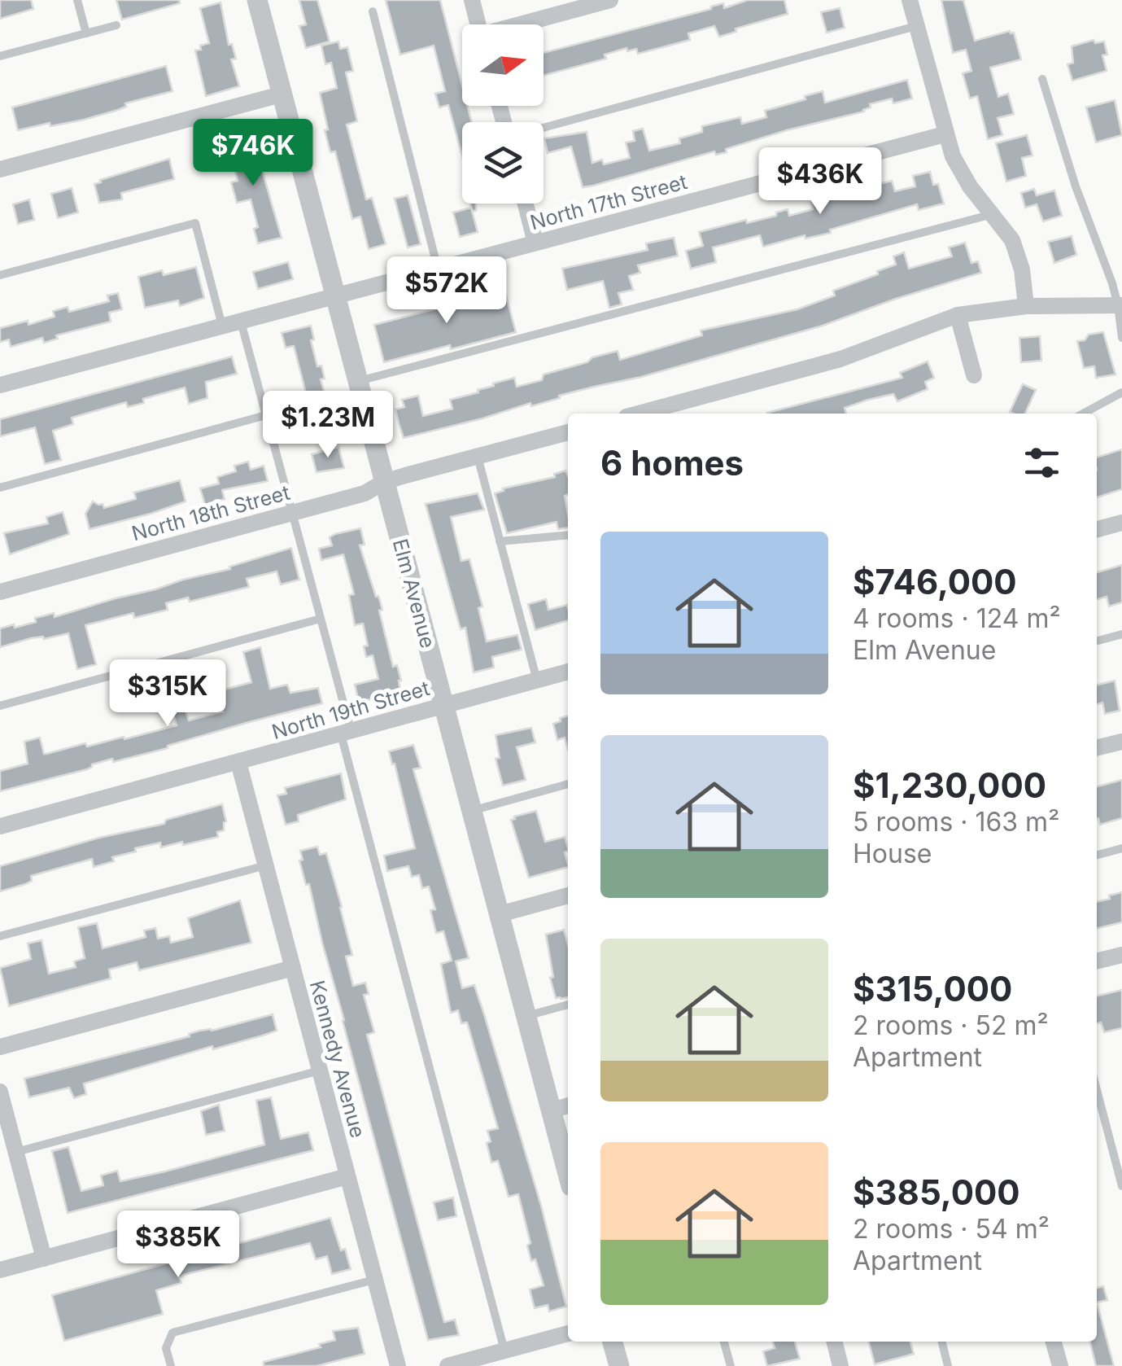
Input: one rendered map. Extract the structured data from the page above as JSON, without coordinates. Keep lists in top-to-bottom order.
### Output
{
  "streets": {
    "street": [
      "North 17th Street",
      "North 18th Street",
      "Elm Avenue",
      "North 19th Street",
      "Kennedy Avenue"
    ]
  },
  "crossings": [
    ["North 17th Street", "Elm Avenue"],
    ["North 18th Street", "Elm Avenue"],
    ["Elm Avenue", "North 19th Street"],
    ["North 19th Street", "Kennedy Avenue"]
  ],
  "north": "right",
  "page": {
    "price": [
      "$746K",
      "$436K",
      "$572K",
      "$1.23M",
      "$315K",
      "$385K"
    ],
    "heading": "6 homes",
    "list": [
      {
        "name": "$746,000",
        "note": "4 rooms · 124 m² · Elm Avenue"
      },
      {
        "name": "$1,230,000",
        "note": "5 rooms · 163 m² · House"
      },
      {
        "name": "$315,000",
        "note": "2 rooms · 52 m² · Apartment"
      },
      {
        "name": "$385,000",
        "note": "2 rooms · 54 m² · Apartment"
      }
    ]
  }
}
